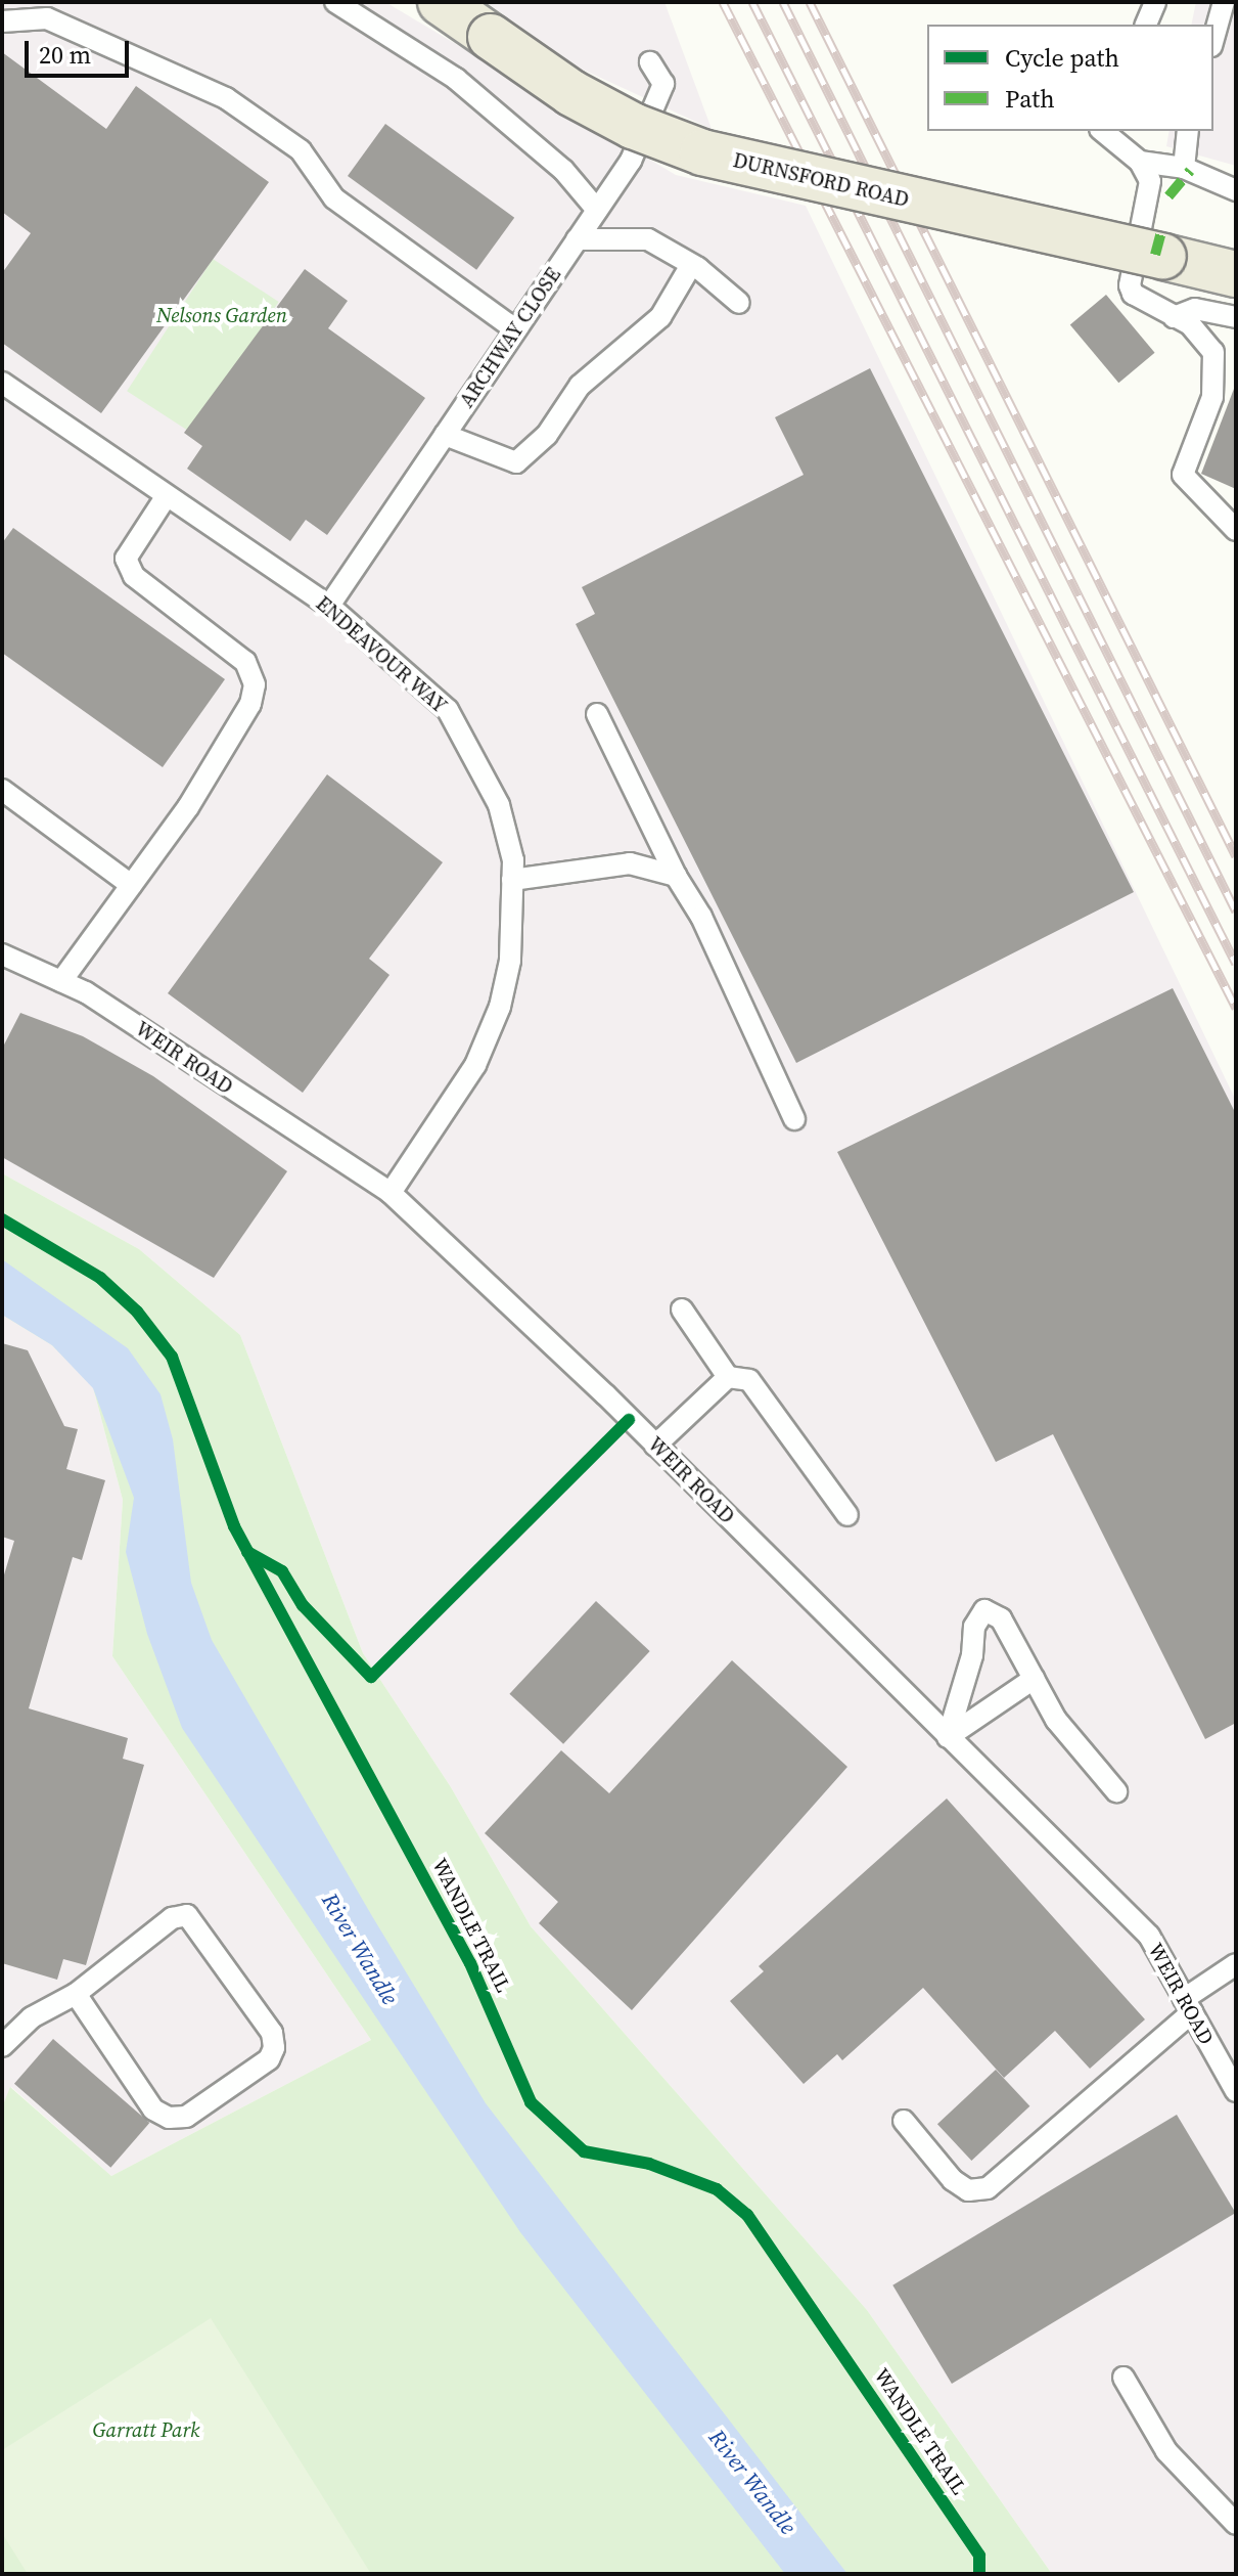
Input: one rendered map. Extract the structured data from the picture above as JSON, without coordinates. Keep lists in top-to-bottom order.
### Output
{
  "streets": {
    "main road": ["DURNSFORD ROAD"],
    "lane": ["ARCHWAY CLOSE", "ENDEAVOUR WAY", "WEIR ROAD"],
    "cycle path": ["WANDLE TRAIL"]
  },
  "crossings": [
    ["ARCHWAY CLOSE", "ENDEAVOUR WAY"],
    ["ENDEAVOUR WAY", "WEIR ROAD"]
  ],
  "water": ["River Wandle"],
  "parks": ["Nelsons Garden", "Garratt Park"],
  "legend": ["Cycle path", "Path"],
  "scale_bar": "20 m"
}
